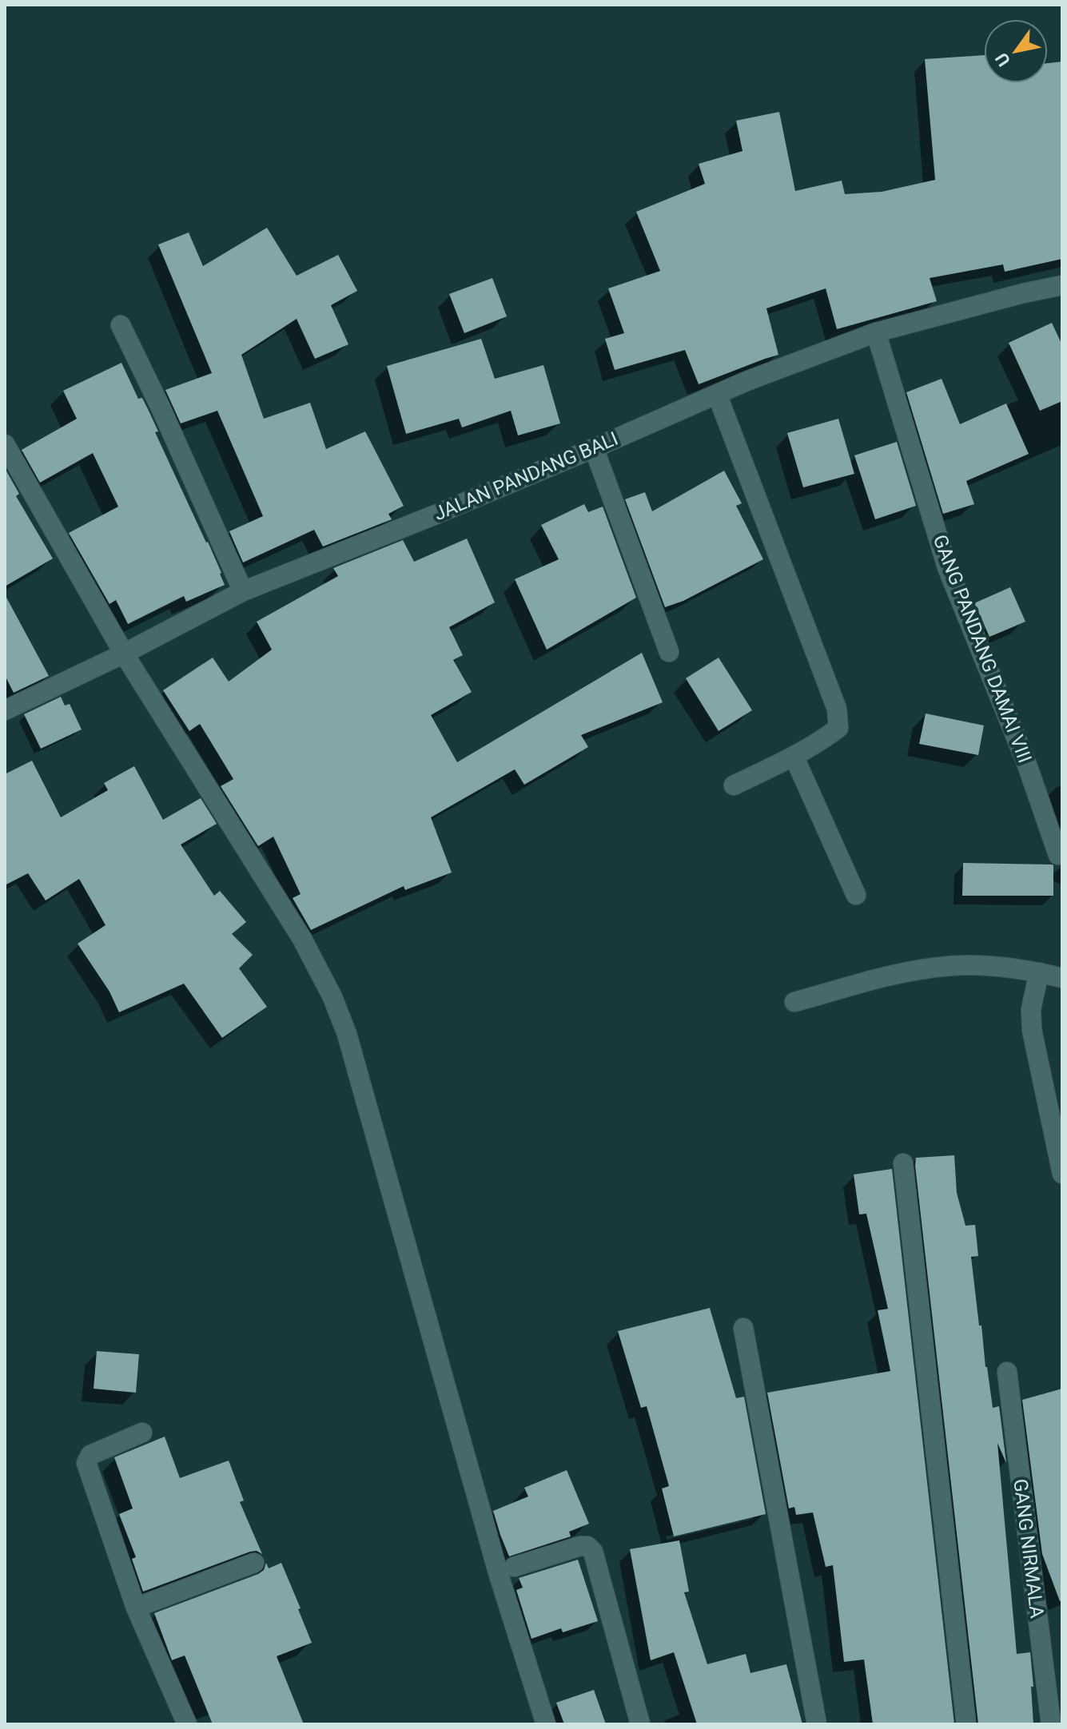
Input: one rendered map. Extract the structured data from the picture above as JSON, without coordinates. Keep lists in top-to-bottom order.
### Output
{
  "streets": {
    "street": ["JALAN PANDANG BALI", "GANG PANDANG DAMAI VIII", "GANG NIRMALA"]
  },
  "crossings": [
    ["JALAN PANDANG BALI", "GANG PANDANG DAMAI VIII"]
  ],
  "north": "bottom left"
}
